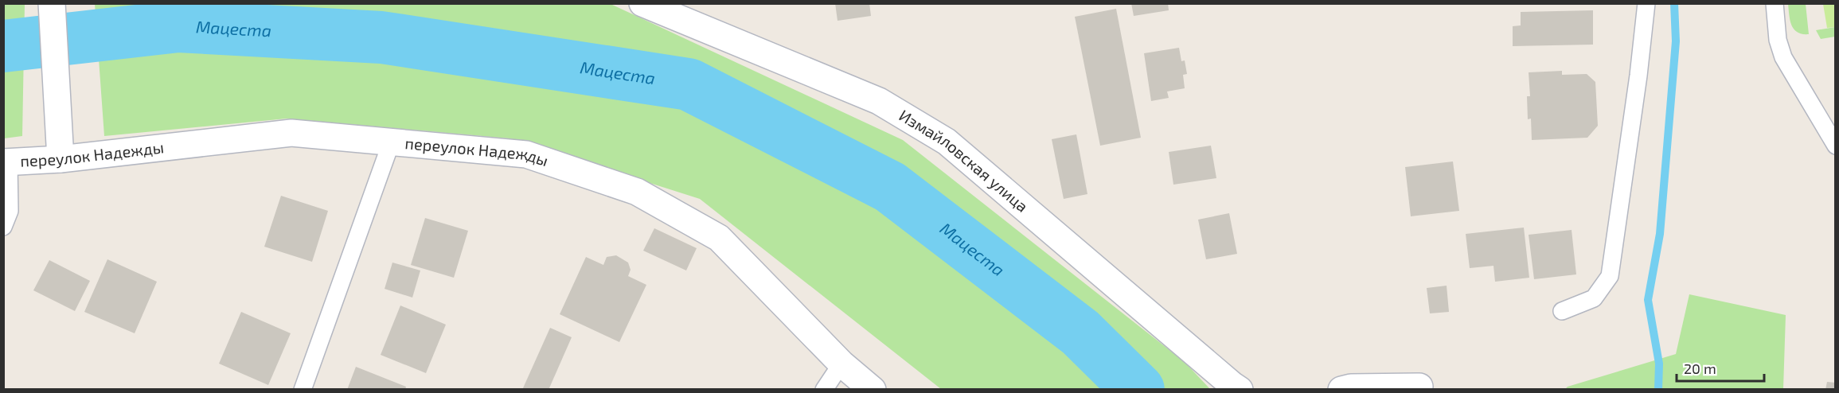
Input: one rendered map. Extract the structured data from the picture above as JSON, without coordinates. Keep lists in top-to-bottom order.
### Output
{
  "streets": {
    "street": ["переулок Надежды", "Измайловская улица"]
  },
  "water": ["Мацеста"],
  "scale_bar": "20 m"
}
